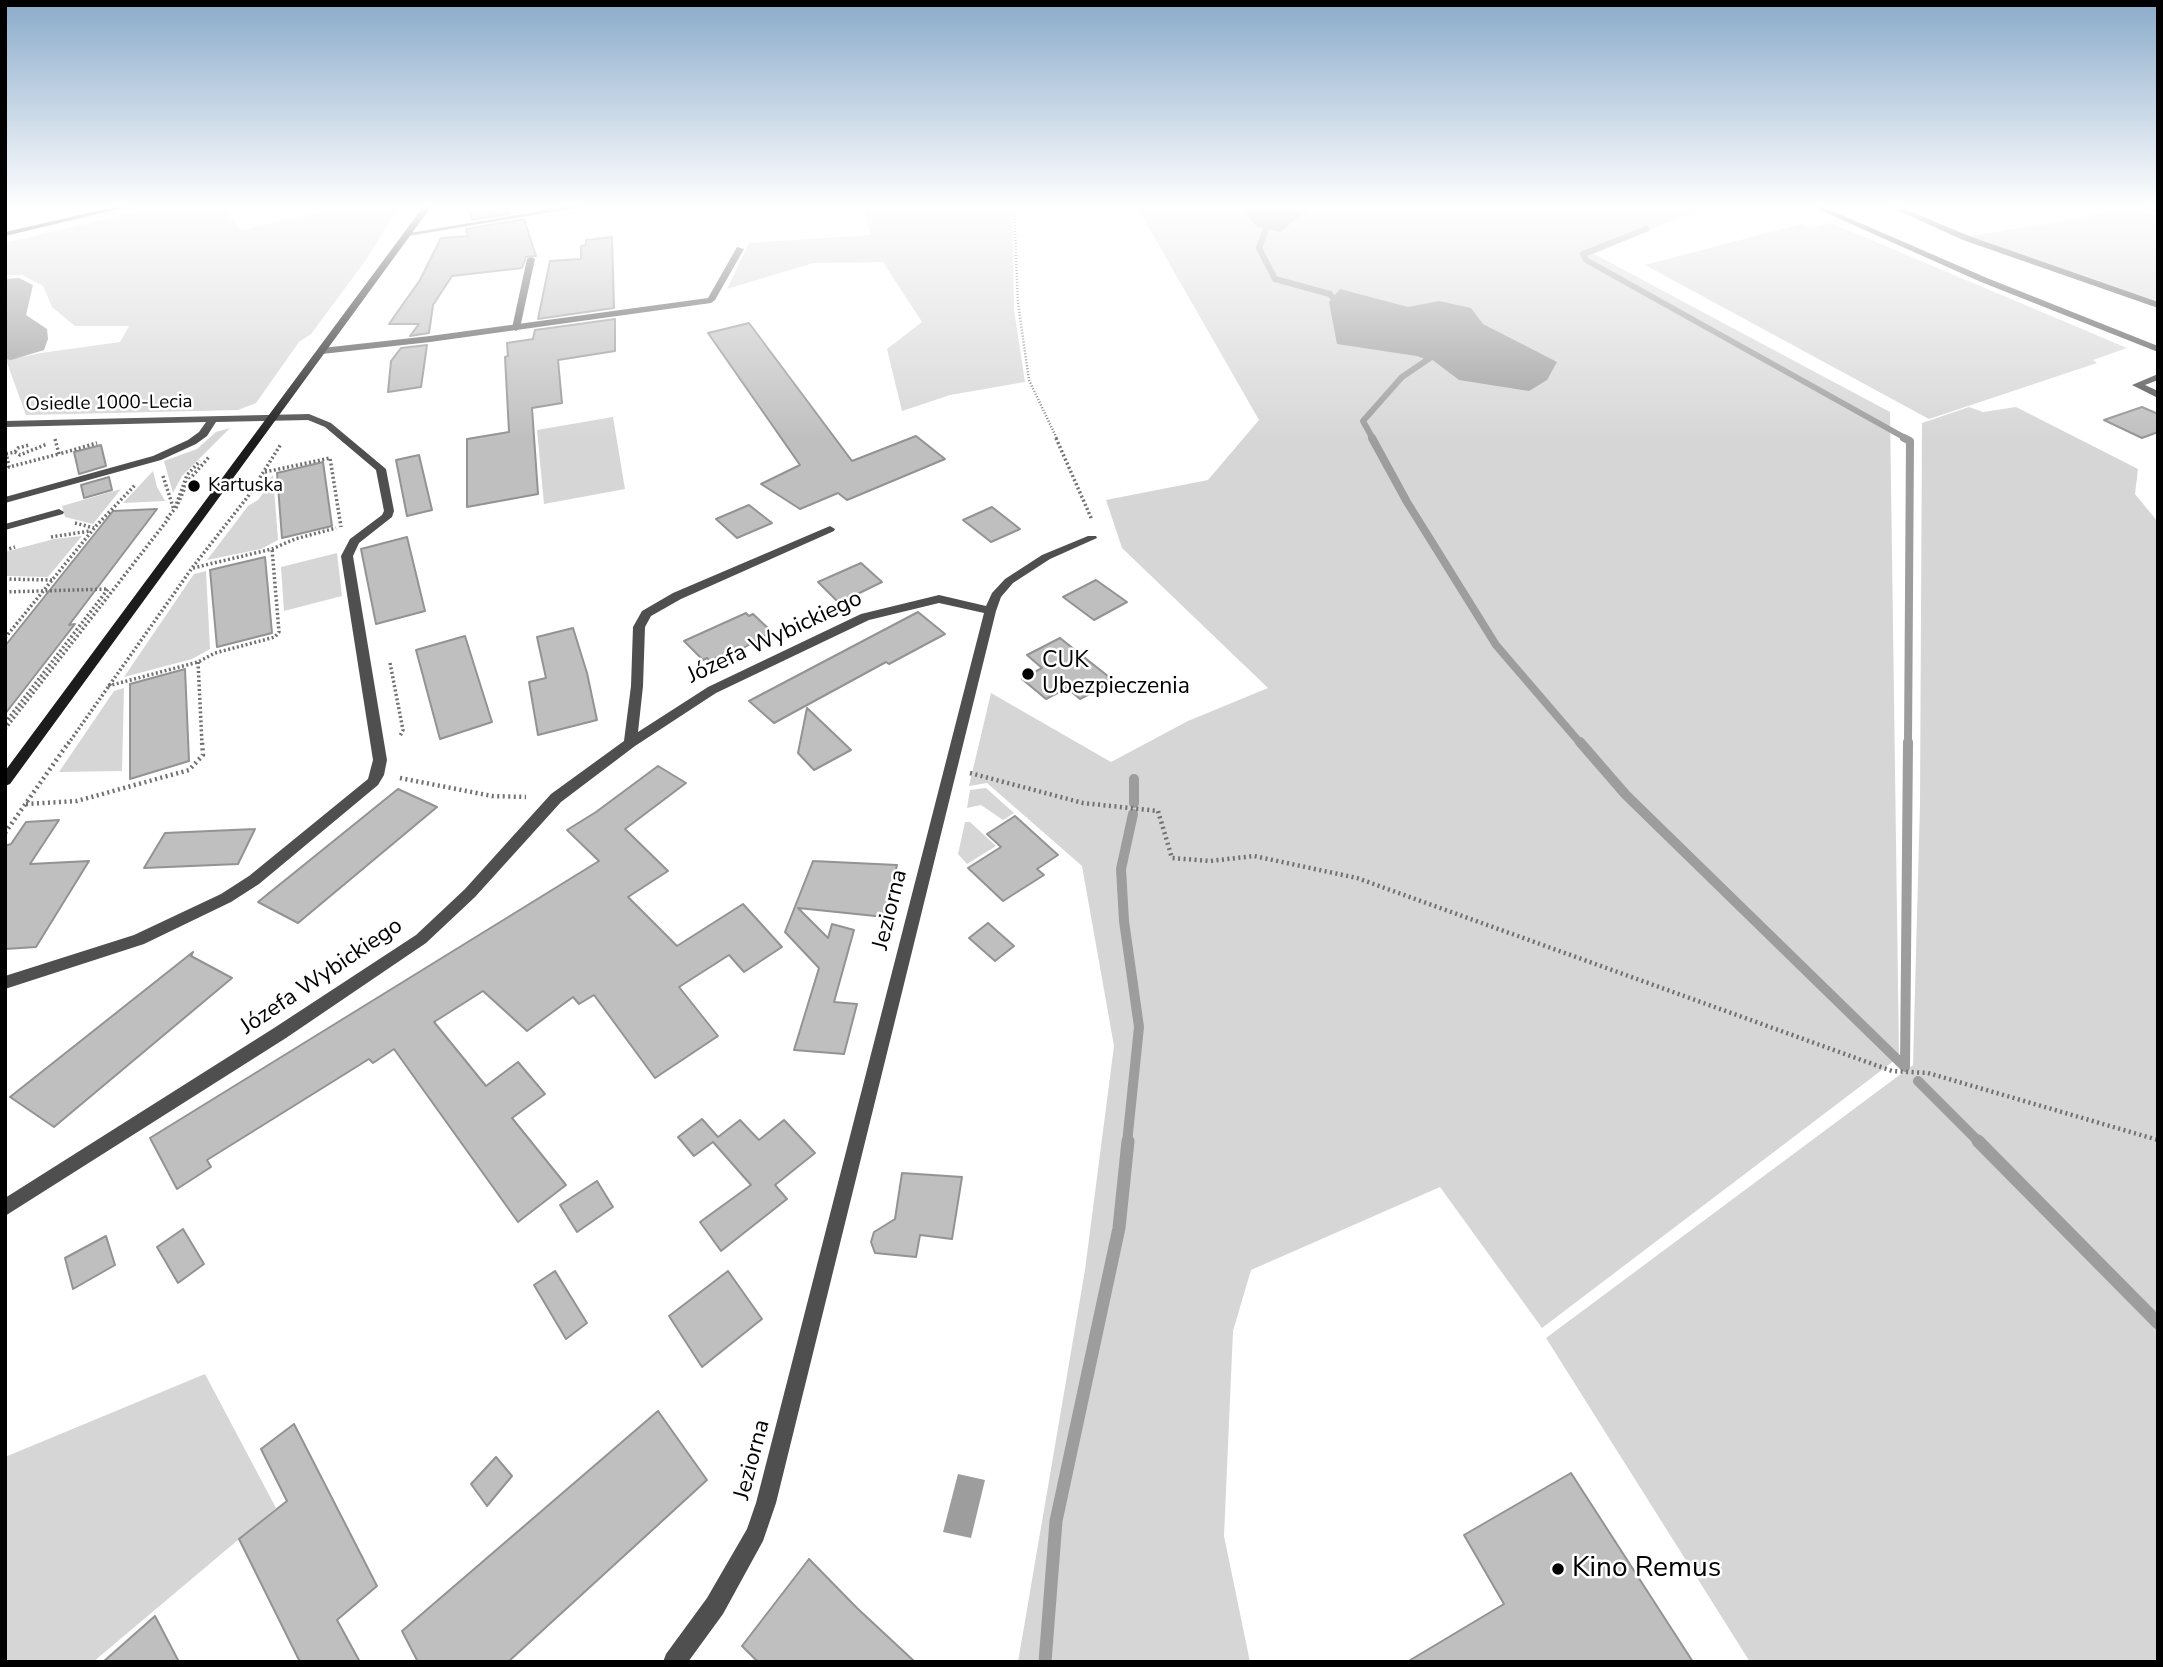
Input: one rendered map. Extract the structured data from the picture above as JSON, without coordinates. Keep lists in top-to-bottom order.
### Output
{
  "streets": {
    "street": ["Osiedle 1000-Lecia", "Józefa Wybickiego", "Jeziorna"]
  },
  "crossings": [
    ["Józefa Wybickiego", "Jeziorna"]
  ],
  "places": ["Kartuska", "CUK Ubezpieczenia", "Kino Remus"]
}
